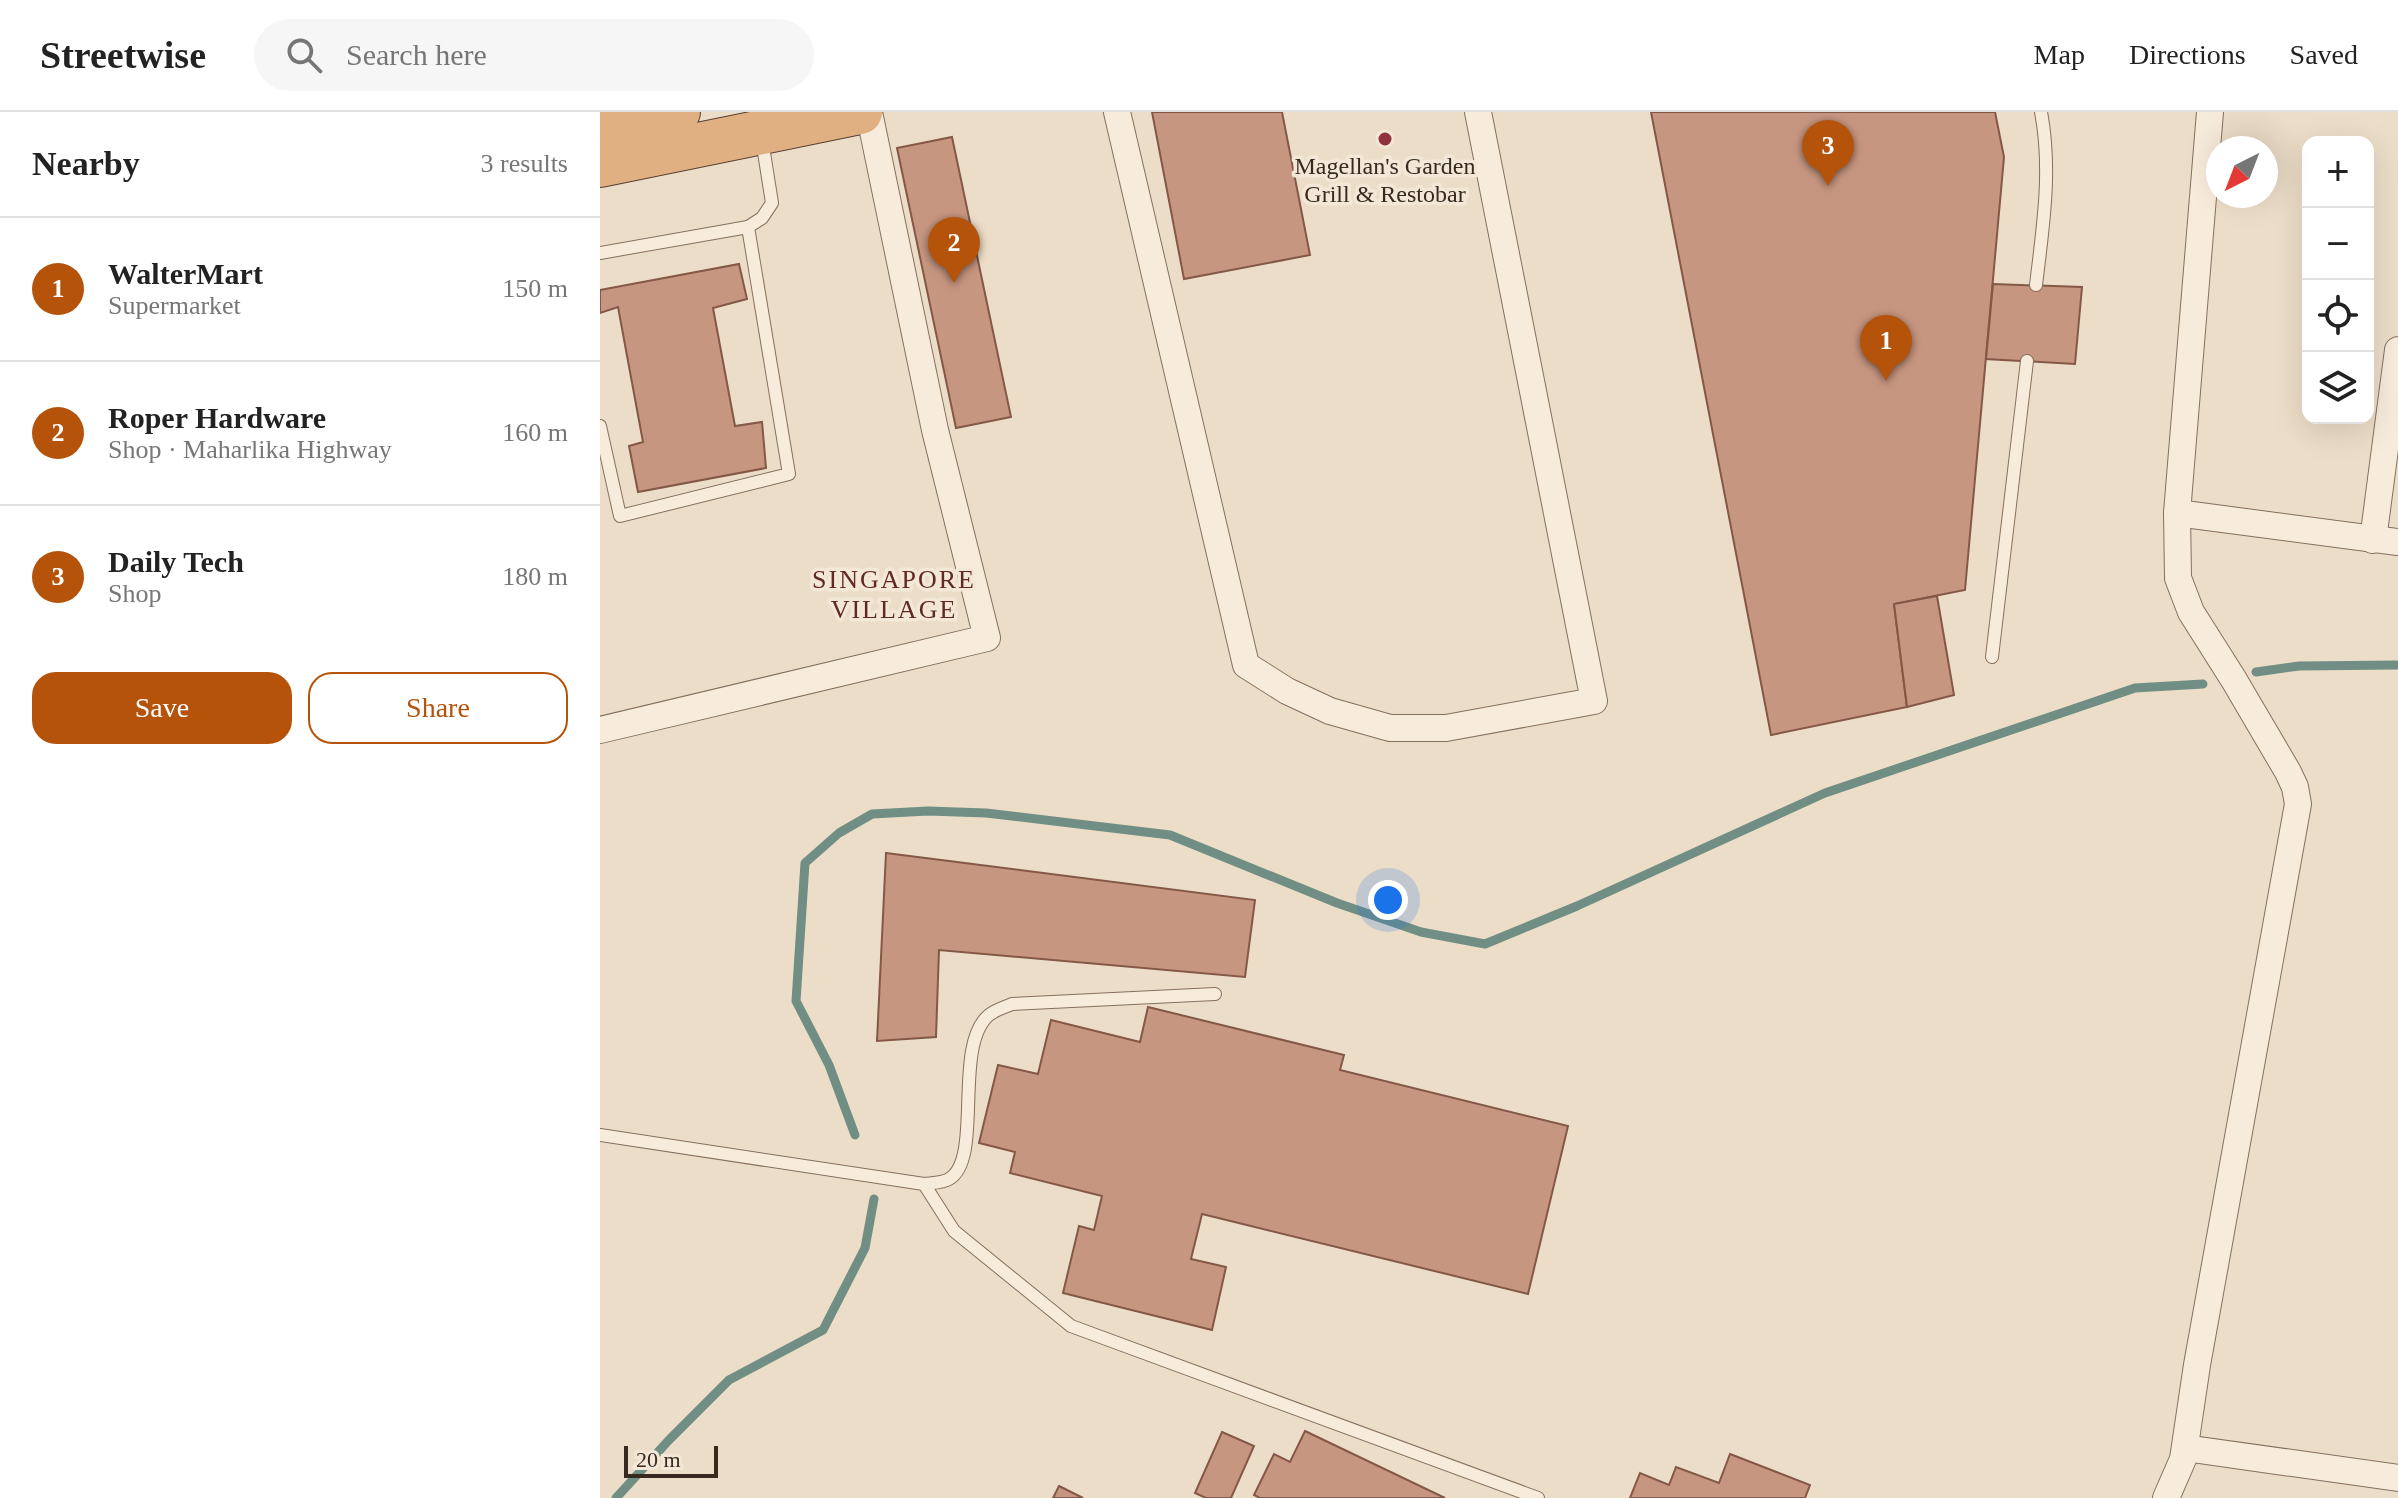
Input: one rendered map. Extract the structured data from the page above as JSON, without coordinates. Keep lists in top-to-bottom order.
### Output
{
  "districts": ["SINGAPORE VILLAGE"],
  "places": ["Magellan's Garden Grill & Restobar"],
  "scale_bar": "20 m",
  "north": "bottom left",
  "page": {
    "header": "Streetwise",
    "search": "Search here",
    "nav": ["Map", "Directions", "Saved"],
    "heading": ["Nearby", "3 results"],
    "pins": ["3", "2", "1"],
    "map_buttons": ["+", "−"],
    "list": [
      {
        "mark": "1",
        "name": "WalterMart",
        "note": "Supermarket",
        "value": "150 m"
      },
      {
        "mark": "2",
        "name": "Roper Hardware",
        "note": "Shop · Maharlika Highway",
        "value": "160 m"
      },
      {
        "mark": "3",
        "name": "Daily Tech",
        "note": "Shop",
        "value": "180 m"
      }
    ],
    "buttons": ["Save", "Share"],
    "scale": "20 m"
  }
}
